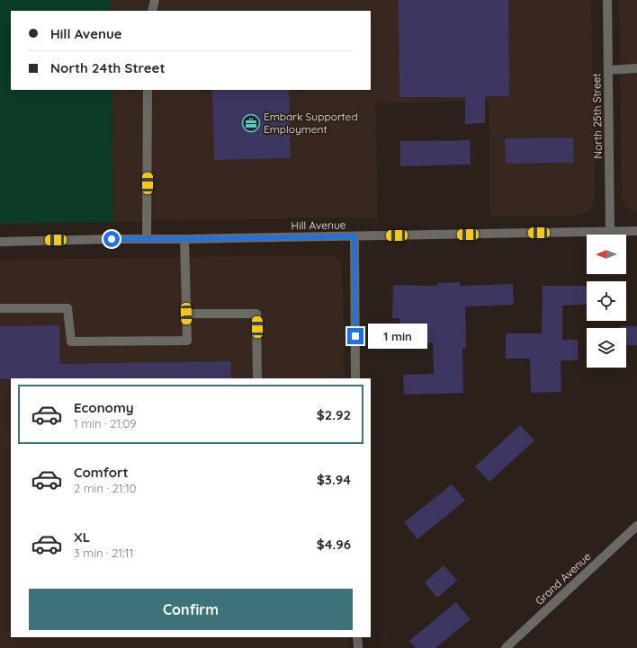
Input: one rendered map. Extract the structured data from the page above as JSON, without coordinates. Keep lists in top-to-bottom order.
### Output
{
  "streets": {
    "street": ["North 25th Street", "Hill Avenue", "Grand Avenue"]
  },
  "crossings": [
    ["North 25th Street", "Hill Avenue"]
  ],
  "places": {
    "office": ["Embark Supported Employment"]
  },
  "north": "left",
  "page": {
    "banner": ["Hill Avenue", "North 24th Street"],
    "bubble": "1 min",
    "list": [
      {
        "name": "Economy",
        "note": "1 min · 21:09",
        "value": "$2.92"
      },
      {
        "name": "Comfort",
        "note": "2 min · 21:10",
        "value": "$3.94"
      },
      {
        "name": "XL",
        "note": "3 min · 21:11",
        "value": "$4.96"
      }
    ],
    "buttons": "Confirm"
  }
}
